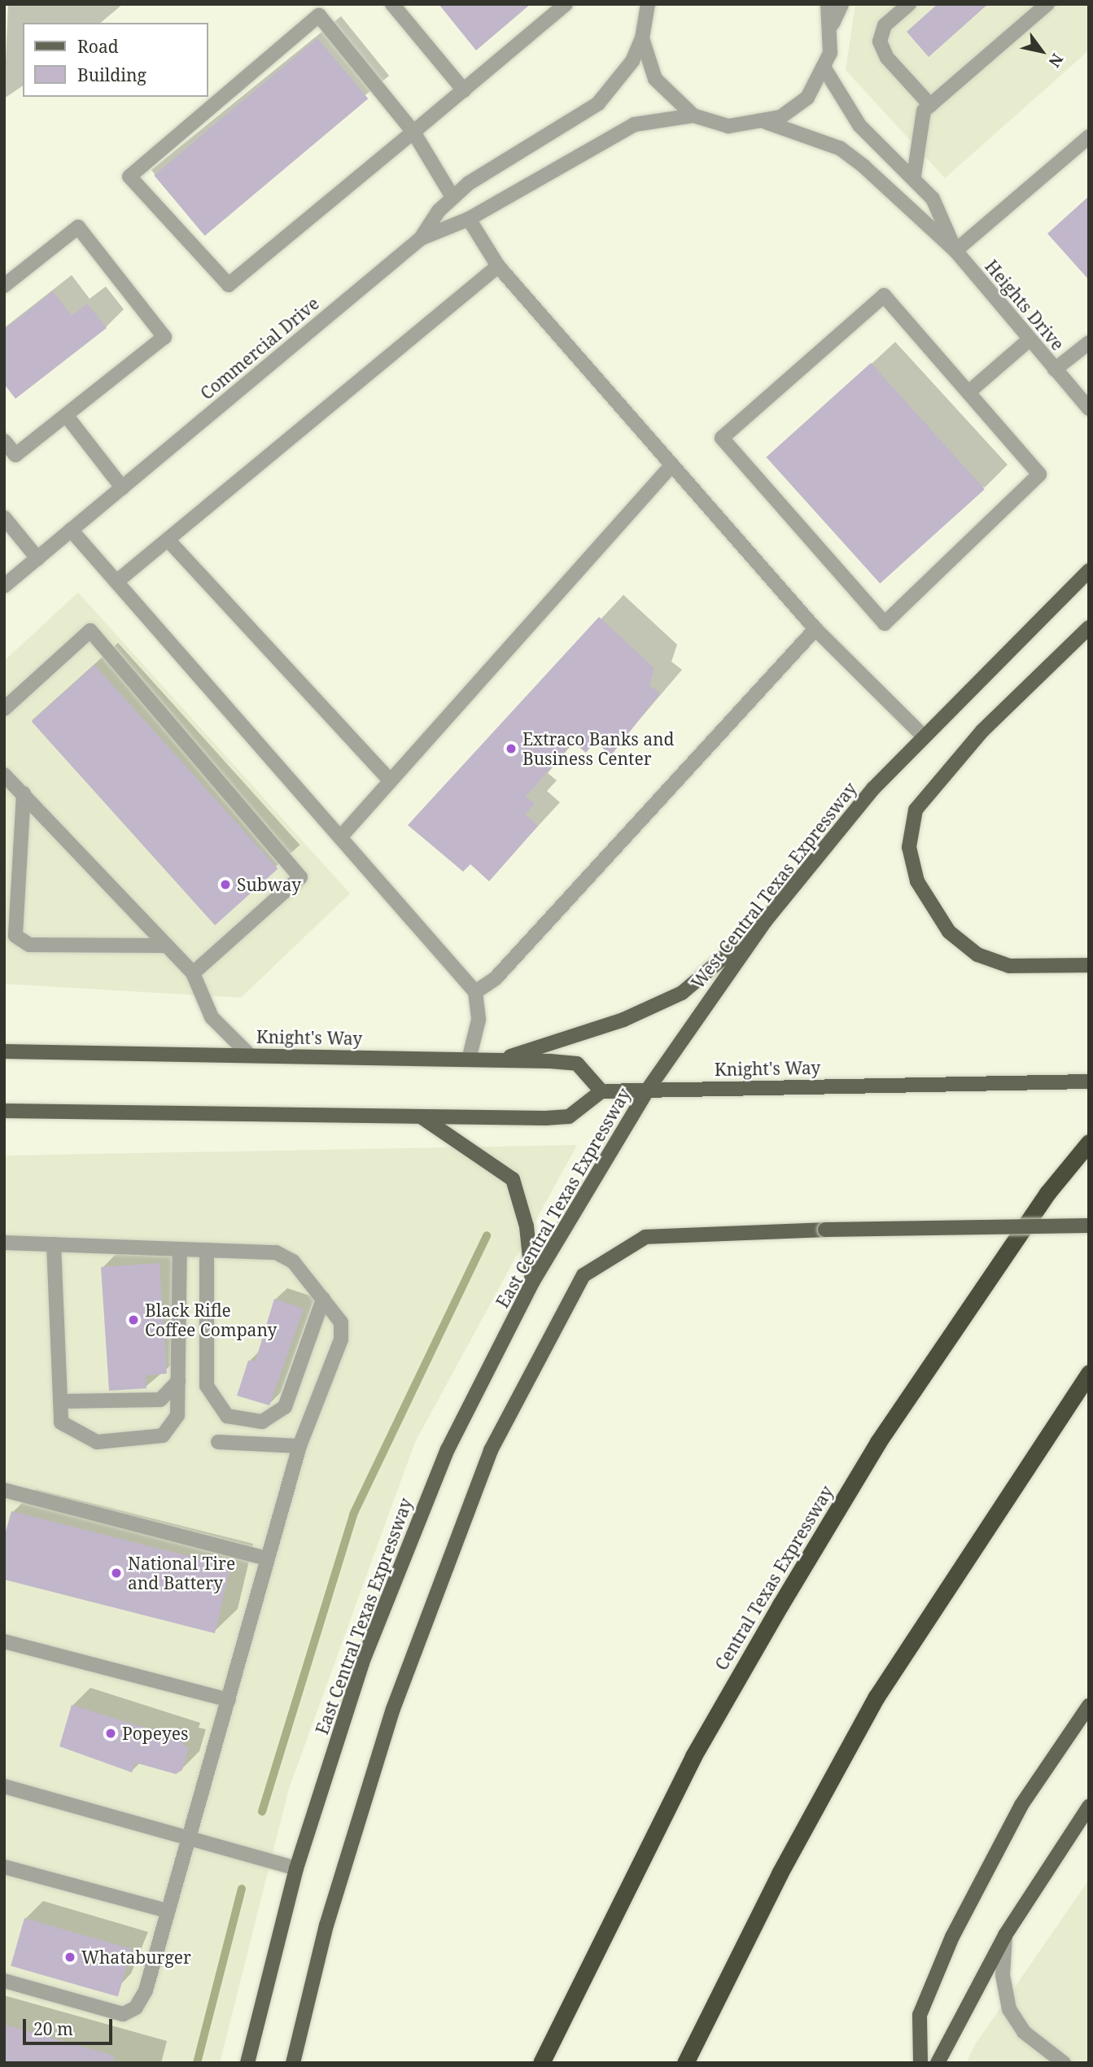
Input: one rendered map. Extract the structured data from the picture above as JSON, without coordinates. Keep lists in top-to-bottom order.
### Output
{
  "streets": {
    "highway": ["Central Texas Expressway"],
    "main road": ["West Central Texas Expressway", "Knight's Way", "East Central Texas Expressway"],
    "street": ["Heights Drive", "Commercial Drive"]
  },
  "crossings": [
    ["West Central Texas Expressway", "Knight's Way"],
    ["West Central Texas Expressway", "East Central Texas Expressway"],
    ["Knight's Way", "East Central Texas Expressway"]
  ],
  "places": [
    "Extraco Banks and Business Center",
    "Subway",
    "Black Rifle Coffee Company",
    "National Tire and Battery",
    "Popeyes",
    "Whataburger"
  ],
  "legend": ["Road", "Building"],
  "scale_bar": "20 m",
  "north": "bottom right"
}
